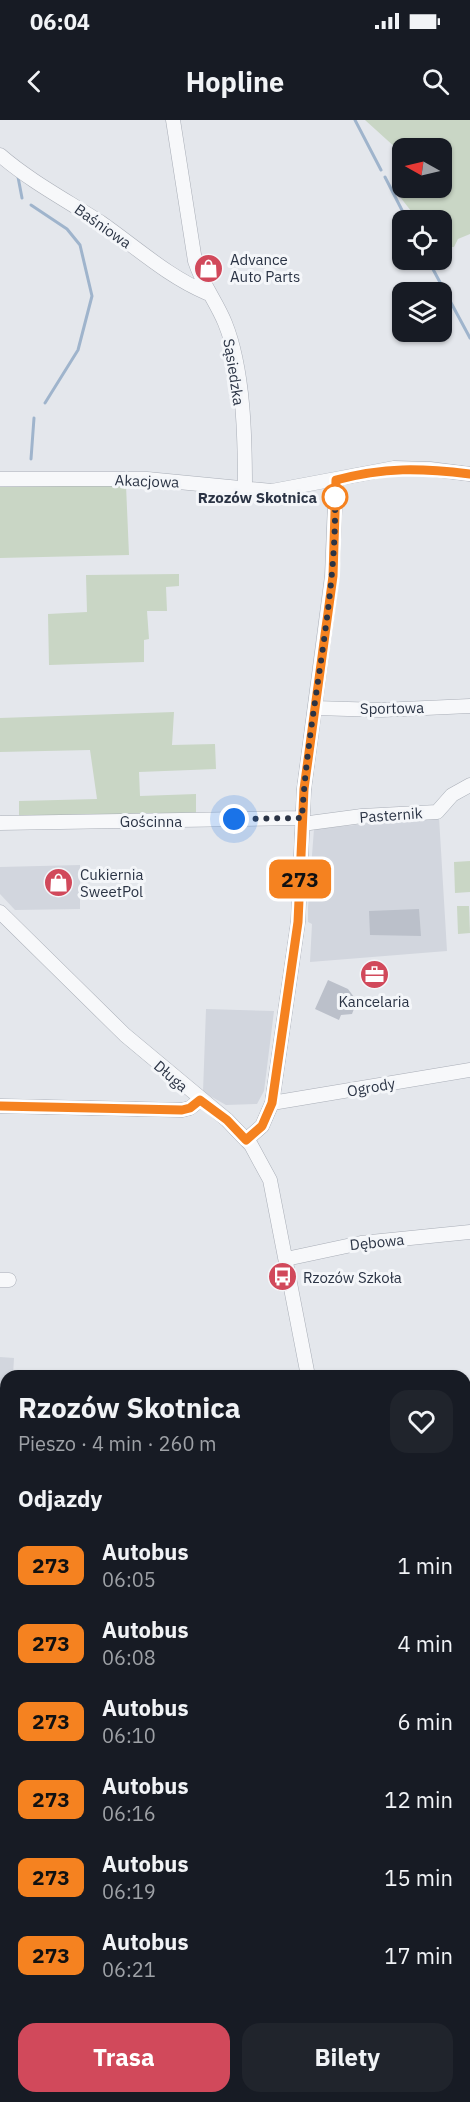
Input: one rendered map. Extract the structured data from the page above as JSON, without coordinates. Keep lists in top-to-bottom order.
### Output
{
  "streets": {
    "street": [
      "Baśniowa",
      "Sąsiedzka",
      "Akacjowa",
      "Sportowa",
      "Pasternik",
      "Gościnna",
      "Długa",
      "Ogrody",
      "Dębowa"
    ]
  },
  "crossings": [
    ["Baśniowa", "Sąsiedzka"],
    ["Sąsiedzka", "Akacjowa"],
    ["Pasternik", "Gościnna"],
    ["Długa", "Dębowa"]
  ],
  "places": {
    "shop": ["Advance Auto Parts", "Cukiernia SweetPol"],
    "other": ["Rzozów Skotnica"],
    "office": ["Kancelaria"],
    "bus stop": ["Rzozów Szkoła"]
  },
  "lines": ["bus line 273"],
  "north": "left",
  "page": {
    "status": "06:04",
    "header": "Hopline",
    "on_map": "273",
    "heading": [
      ["Rzozów Skotnica", "Pieszo · 4 min · 260 m"],
      "Odjazdy"
    ],
    "list": [
      {
        "mark": "273",
        "name": "Autobus",
        "note": "06:05",
        "value": "1 min"
      },
      {
        "mark": "273",
        "name": "Autobus",
        "note": "06:08",
        "value": "4 min"
      },
      {
        "mark": "273",
        "name": "Autobus",
        "note": "06:10",
        "value": "6 min"
      },
      {
        "mark": "273",
        "name": "Autobus",
        "note": "06:16",
        "value": "12 min"
      },
      {
        "mark": "273",
        "name": "Autobus",
        "note": "06:19",
        "value": "15 min"
      },
      {
        "mark": "273",
        "name": "Autobus",
        "note": "06:21",
        "value": "17 min"
      }
    ],
    "buttons": ["Trasa", "Bilety"]
  }
}
